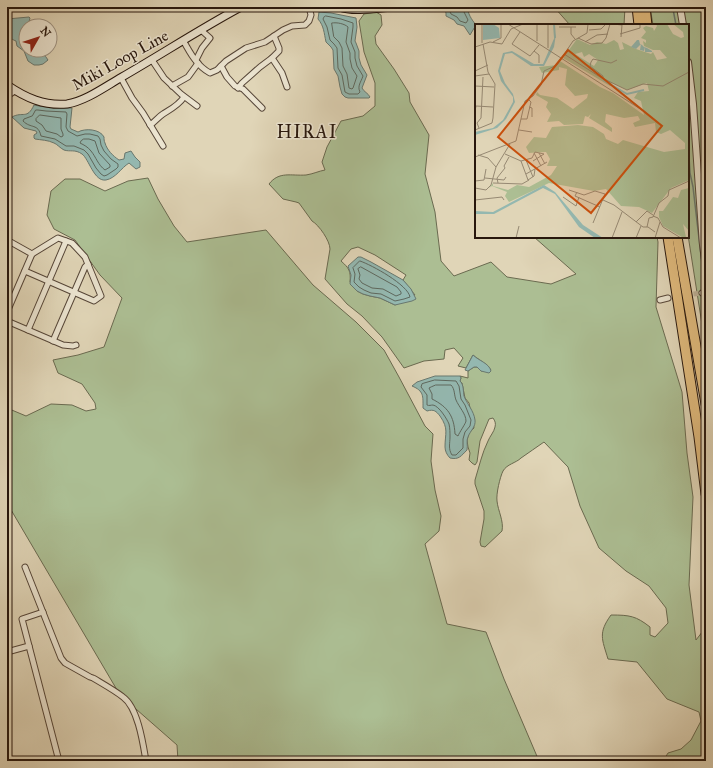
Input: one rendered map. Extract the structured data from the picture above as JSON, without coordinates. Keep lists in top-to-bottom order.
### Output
{
  "streets": {
    "main road": ["Miki Loop Line"]
  },
  "districts": ["HIRAI"],
  "north": "top right"
}
